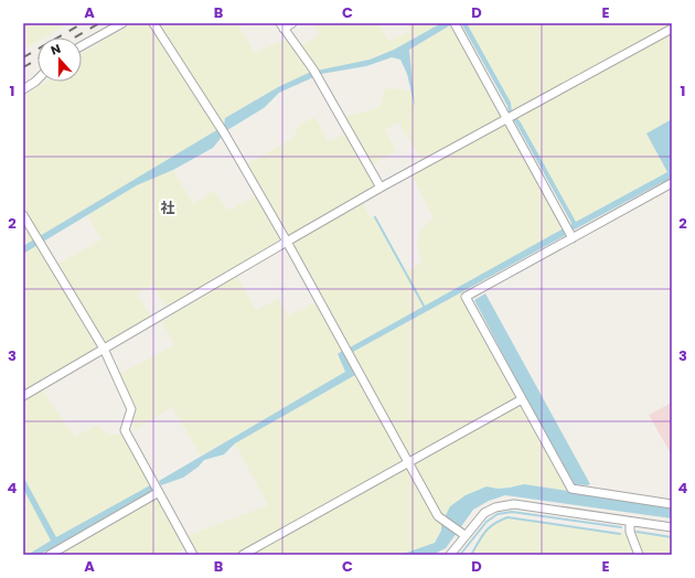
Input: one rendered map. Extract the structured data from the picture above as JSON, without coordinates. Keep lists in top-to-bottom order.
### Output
{
  "districts": ["社"],
  "north": "top",
  "grid": {
    "columns": [
      "A",
      "B",
      "C",
      "D",
      "E"
    ],
    "rows": [
      "1",
      "2",
      "3",
      "4"
    ]
  }
}
